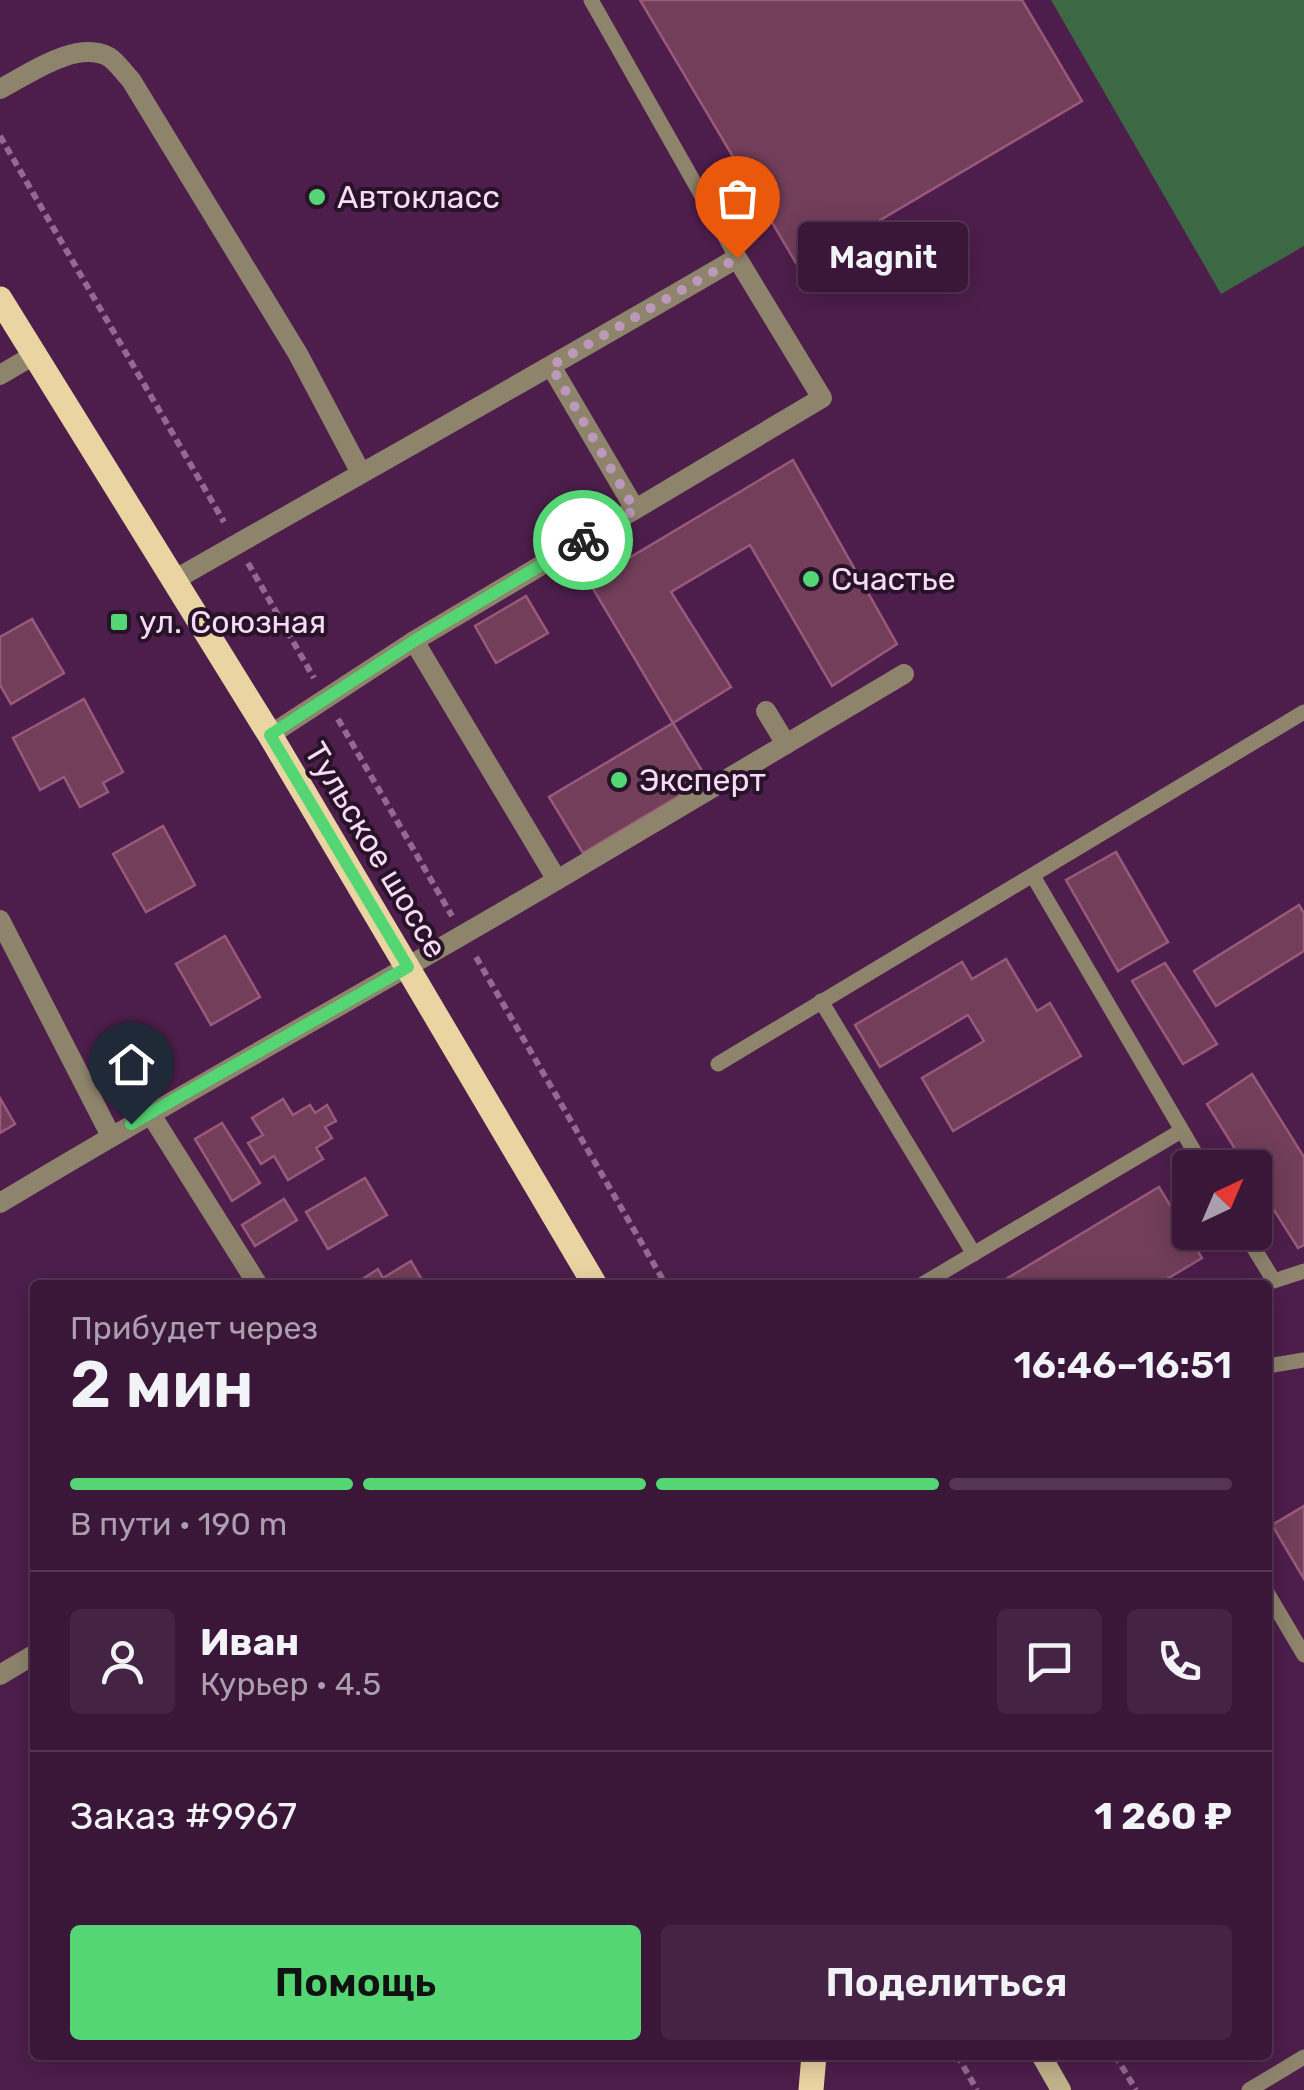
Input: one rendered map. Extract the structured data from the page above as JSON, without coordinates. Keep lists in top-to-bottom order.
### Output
{
  "streets": {
    "main road": ["Тульское шоссе"]
  },
  "places": {
    "other": [
      "Автокласс",
      "Magnit",
      "Счастье",
      "Эксперт"
    ],
    "transit": ["ул. Союзная"]
  },
  "north": "top right",
  "page": {
    "bubble": "Magnit",
    "heading": ["2 мин", "Прибудет через", "16:46–16:51"],
    "panel": [
      "Иван",
      "Курьер · 4.5",
      "Заказ #9967",
      "1 260 ₽"
    ],
    "bar": "В пути · 190 m",
    "buttons": ["Помощь", "Поделиться"]
  }
}
